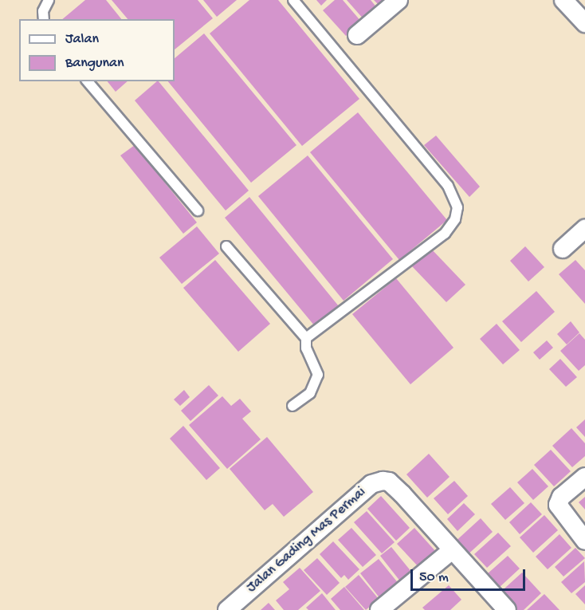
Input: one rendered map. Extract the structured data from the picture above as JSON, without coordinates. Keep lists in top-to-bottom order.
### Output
{
  "streets": {
    "street": ["Jalan Gading Mas Permai"]
  },
  "legend": ["Jalan", "Bangunan"],
  "scale_bar": "50 m"
}
